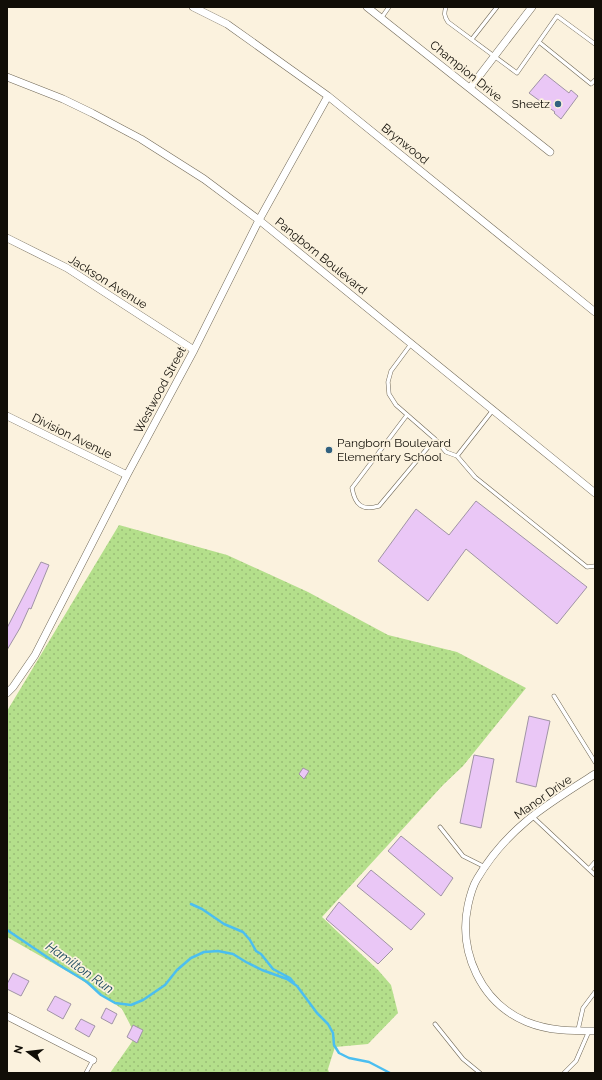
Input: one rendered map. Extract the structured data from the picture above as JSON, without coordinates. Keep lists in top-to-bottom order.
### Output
{
  "streets": {
    "street": [
      "Champion Drive",
      "Brynwood",
      "Pangborn Boulevard",
      "Jackson Avenue",
      "Westwood Street",
      "Division Avenue",
      "Manor Drive"
    ]
  },
  "crossings": [
    ["Brynwood", "Westwood Street"],
    ["Pangborn Boulevard", "Westwood Street"],
    ["Jackson Avenue", "Westwood Street"],
    ["Westwood Street", "Division Avenue"]
  ],
  "water": ["Hamilton Run"],
  "places": ["Sheetz", "Pangborn Boulevard Elementary School"],
  "north": "left"
}
